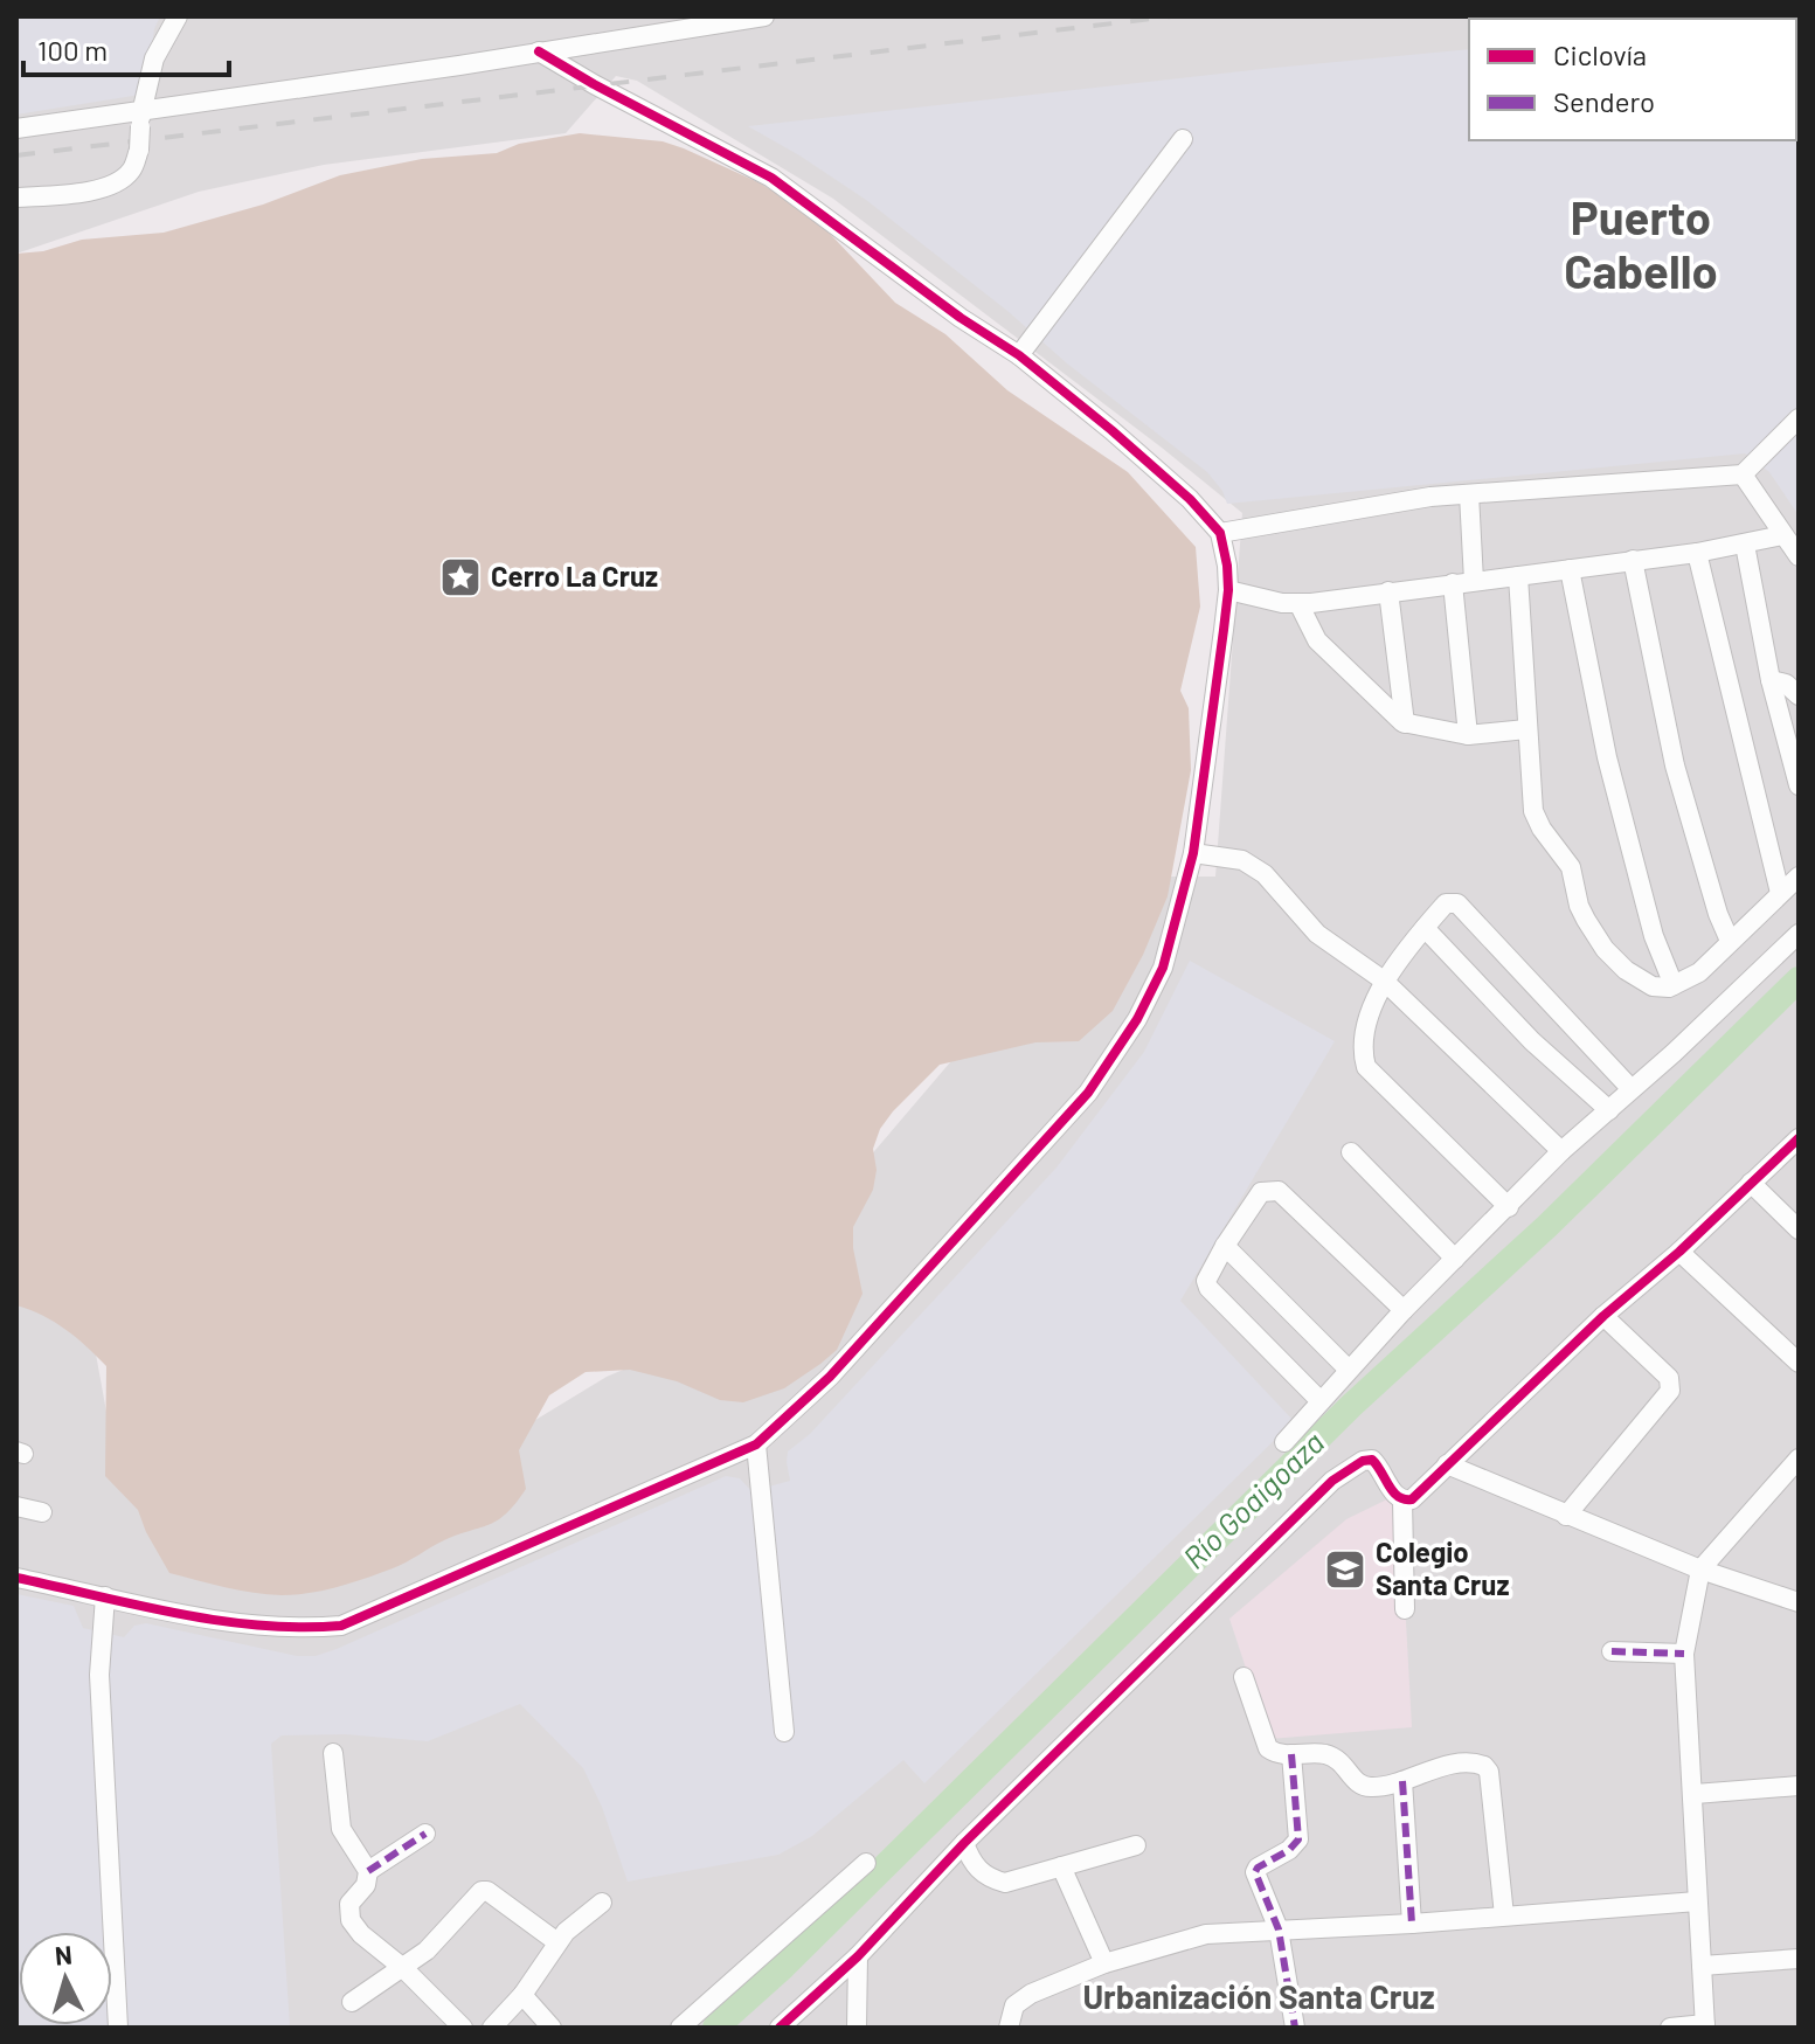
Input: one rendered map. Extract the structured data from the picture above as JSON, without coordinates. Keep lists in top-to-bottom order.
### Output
{
  "districts": ["Puerto Cabello", "Urbanización Santa Cruz"],
  "water": ["Río Goaigoaza"],
  "places": {
    "place": ["Cerro La Cruz"],
    "school or university": ["Colegio Santa Cruz"]
  },
  "legend": ["Ciclovía", "Sendero"],
  "scale_bar": "100 m",
  "north": "top"
}
